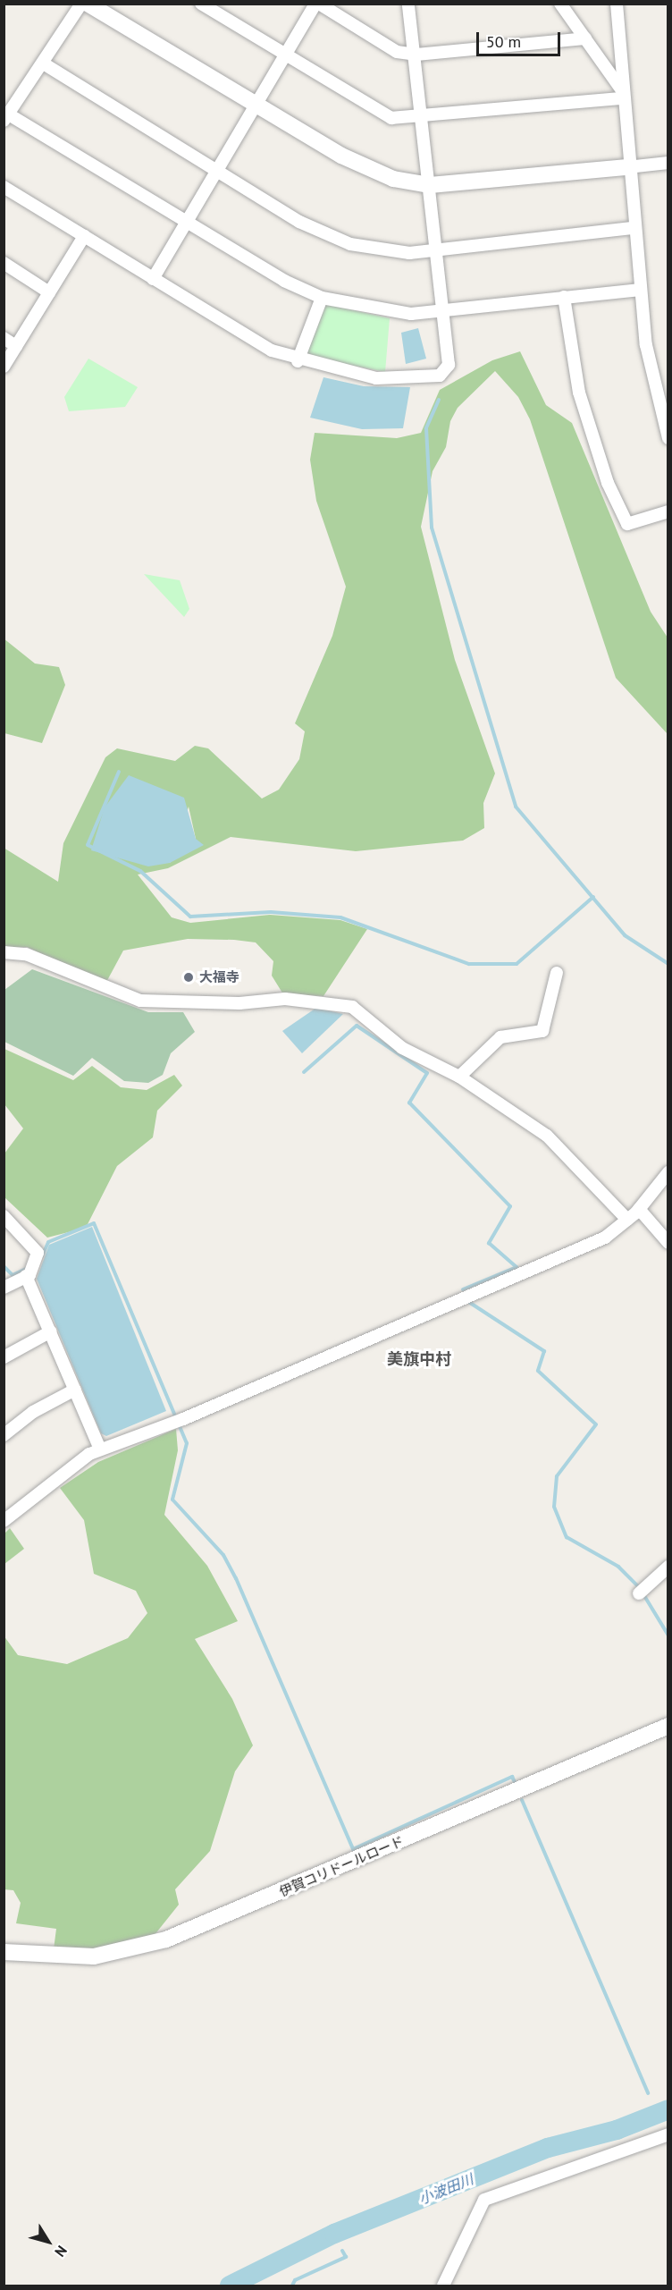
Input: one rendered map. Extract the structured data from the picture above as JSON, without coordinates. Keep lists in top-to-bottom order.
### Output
{
  "streets": {
    "street": ["伊賀コリドールロード"]
  },
  "districts": ["美旗中村"],
  "water": ["小波田川"],
  "places": ["大福寺"],
  "scale_bar": "50 m",
  "north": "bottom right"
}
